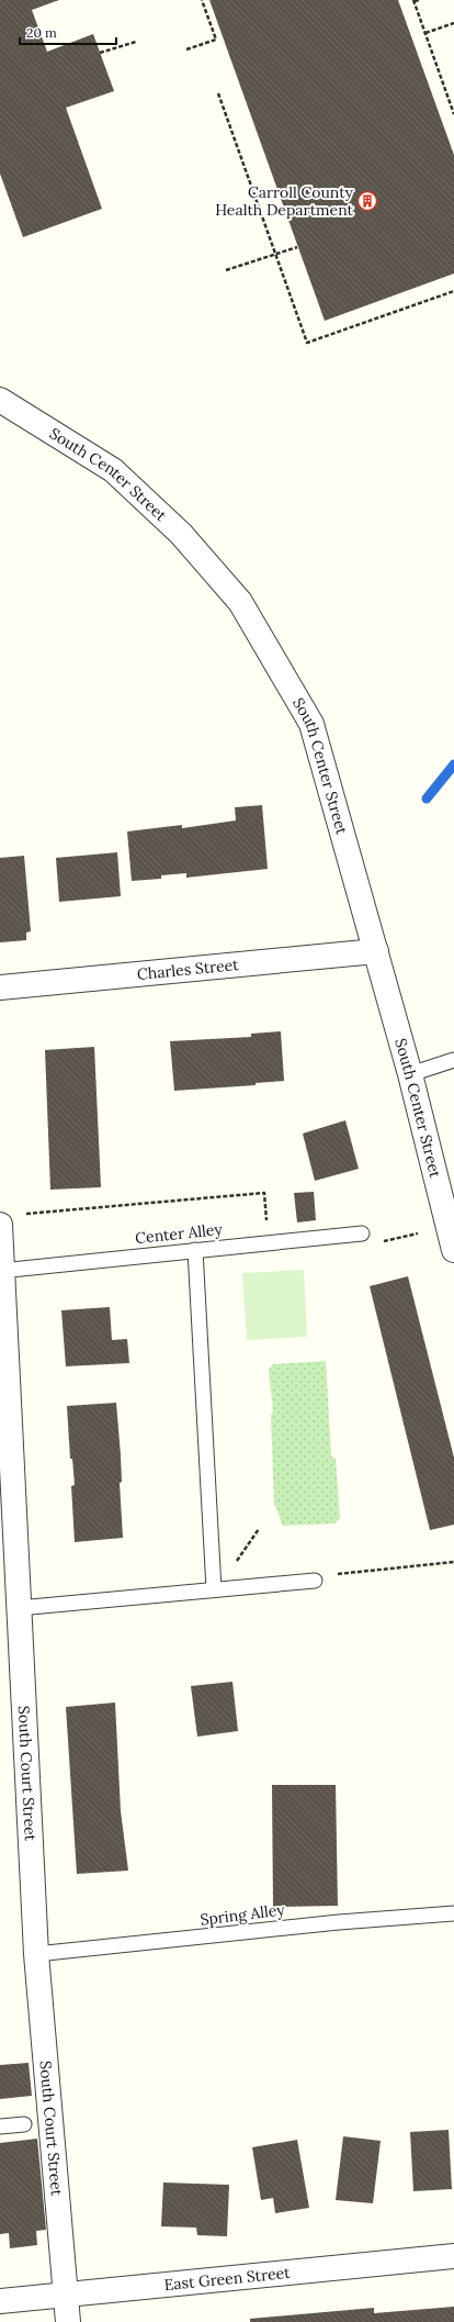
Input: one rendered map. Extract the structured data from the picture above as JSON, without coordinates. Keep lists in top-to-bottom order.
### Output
{
  "streets": {
    "street": [
      "South Center Street",
      "Charles Street",
      "South Court Street",
      "East Green Street"
    ],
    "lane": ["Center Alley", "Spring Alley"]
  },
  "crossings": [
    ["South Center Street", "Charles Street"],
    ["Center Alley", "South Court Street"],
    ["South Court Street", "Spring Alley"],
    ["South Court Street", "East Green Street"]
  ],
  "places": {
    "building": ["Carroll County Health Department"]
  },
  "scale_bar": "20 m"
}
